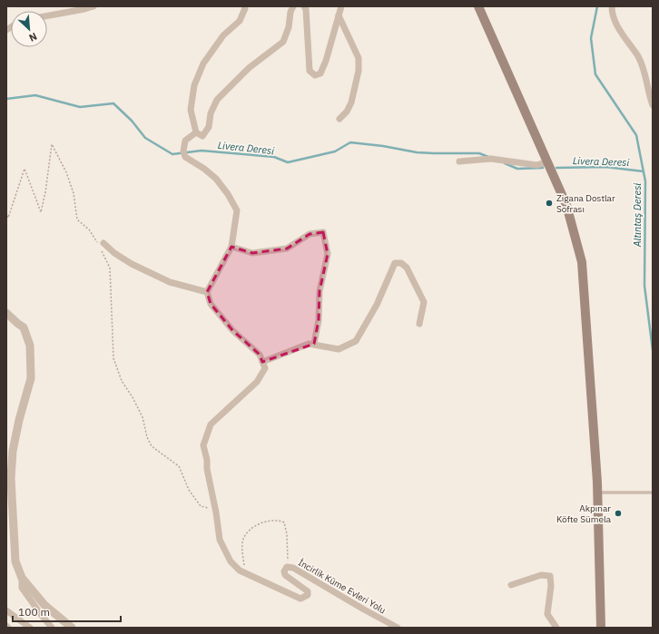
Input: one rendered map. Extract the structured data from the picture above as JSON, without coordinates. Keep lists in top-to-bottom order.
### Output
{
  "streets": {
    "street": ["İncirlik Küme Evleri Yolu"]
  },
  "water": ["Livera Deresi", "Altıntaş Deresi"],
  "places": ["Zigana Dostlar Sofrası", "Akpınar Köfte Sümela"],
  "scale_bar": "100 m",
  "north": "bottom right"
}
